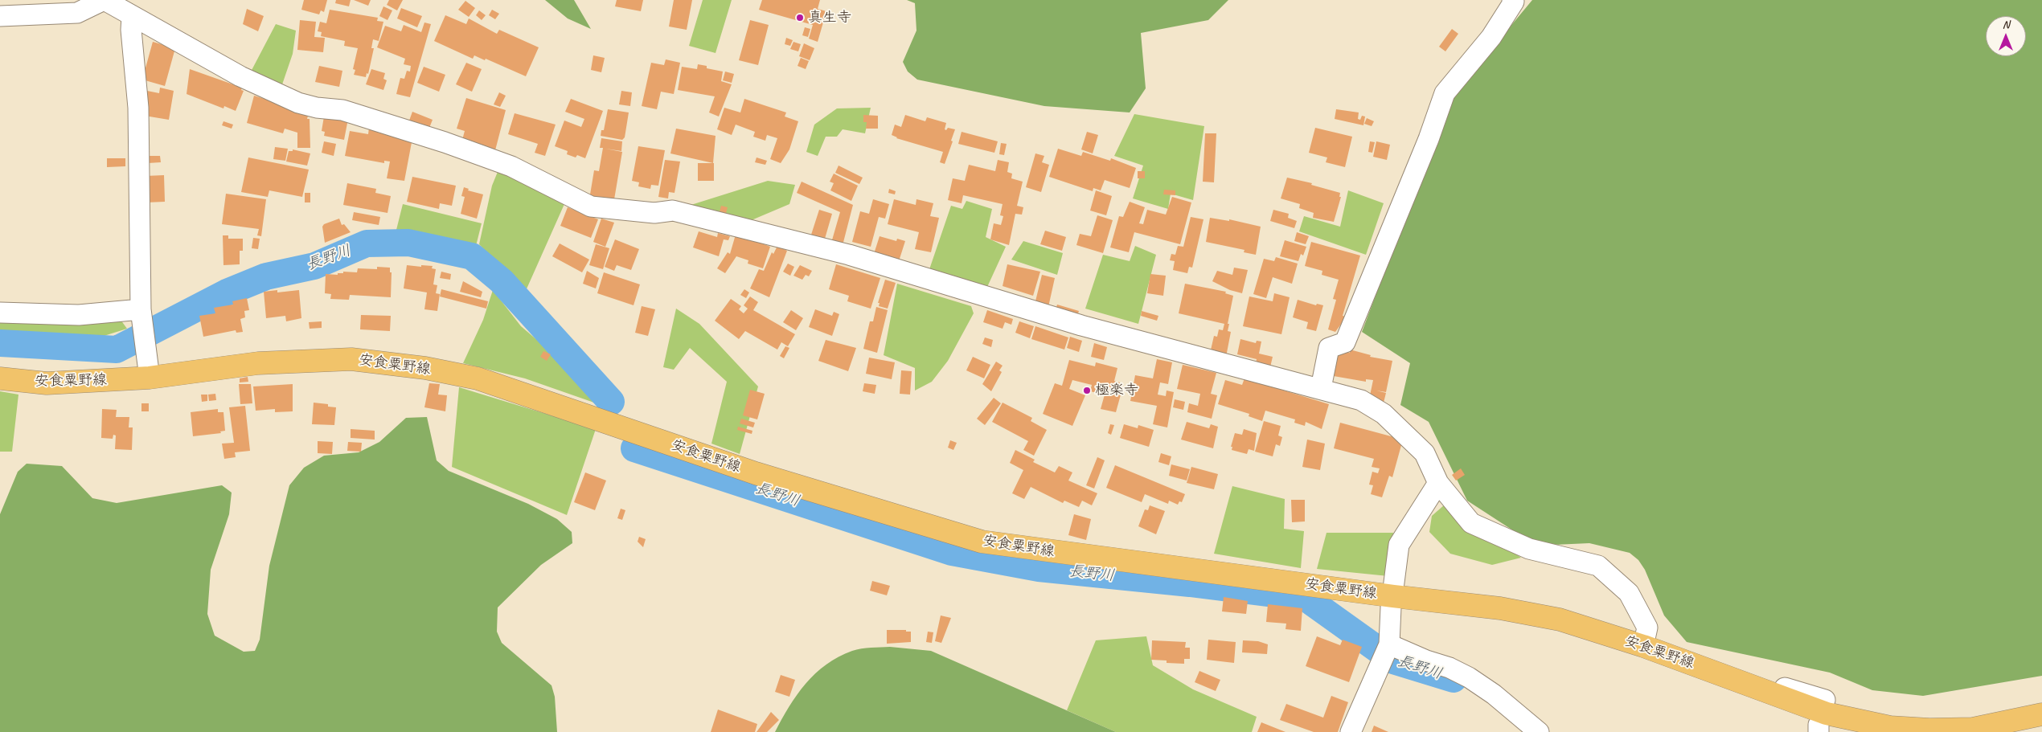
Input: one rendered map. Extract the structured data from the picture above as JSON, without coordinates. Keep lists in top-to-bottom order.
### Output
{
  "streets": {
    "main road": ["安食粟野線"]
  },
  "water": ["長野川"],
  "places": ["真生寺", "極楽寺"],
  "north": "top"
}
